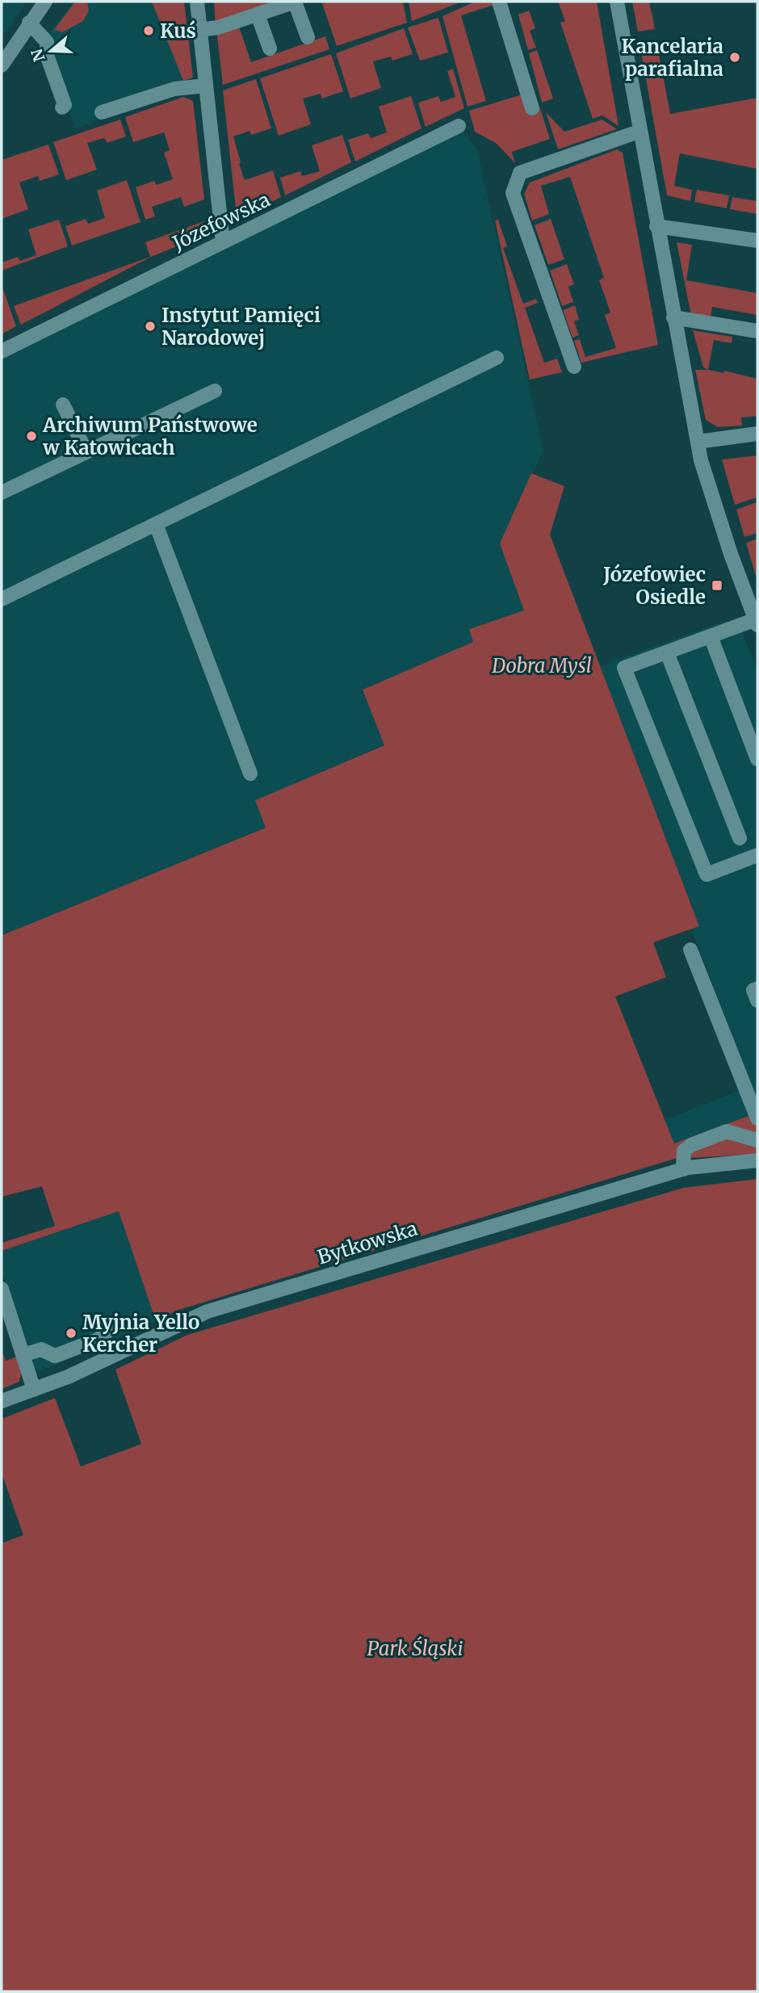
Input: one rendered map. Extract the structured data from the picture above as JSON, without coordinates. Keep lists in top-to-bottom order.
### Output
{
  "streets": {
    "street": ["Józefowska", "Bytkowska"]
  },
  "parks": ["Dobra Myśl", "Park Śląski"],
  "places": {
    "other": [
      "Kuś",
      "Kancelaria parafialna",
      "Instytut Pamięci Narodowej",
      "Archiwum Państwowe w Katowicach",
      "Myjnia Yello Kercher"
    ],
    "transit": ["Józefowiec Osiedle"]
  },
  "north": "left"
}
